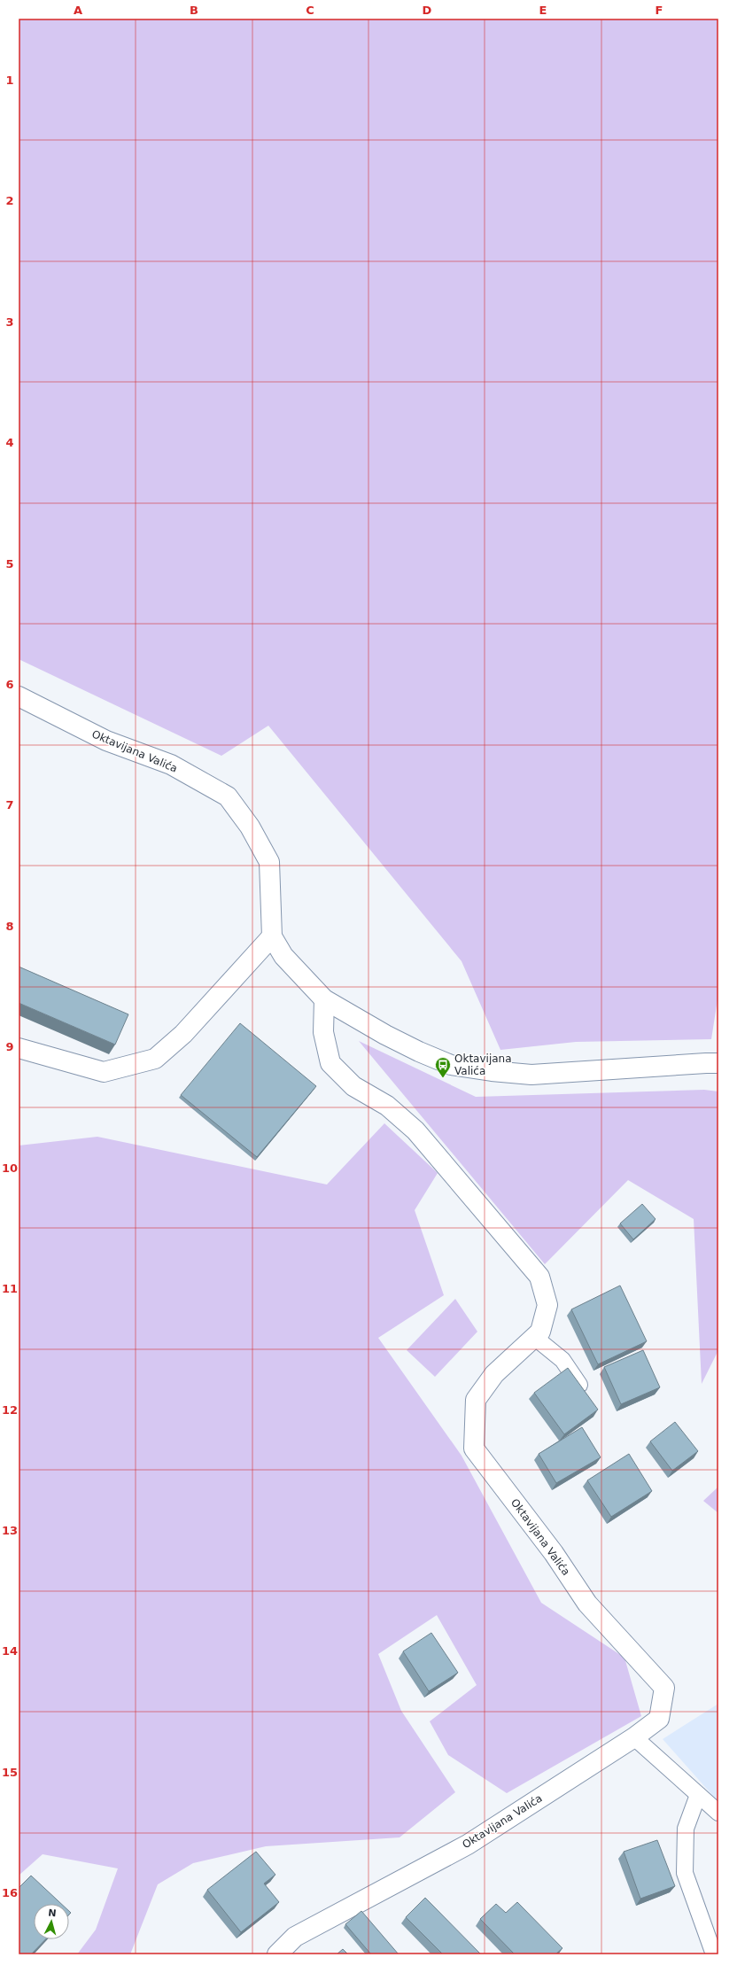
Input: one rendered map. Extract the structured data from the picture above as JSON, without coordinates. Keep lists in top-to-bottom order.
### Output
{
  "streets": {
    "street": ["Oktavijana Valića"]
  },
  "places": {
    "bus stop": ["Oktavijana Valića"]
  },
  "north": "top",
  "grid": {
    "columns": [
      "A",
      "B",
      "C",
      "D",
      "E",
      "F"
    ],
    "rows": [
      "1",
      "2",
      "3",
      "4",
      "5",
      "6",
      "7",
      "8",
      "9",
      "10",
      "11",
      "12",
      "13",
      "14",
      "15",
      "16"
    ]
  }
}
